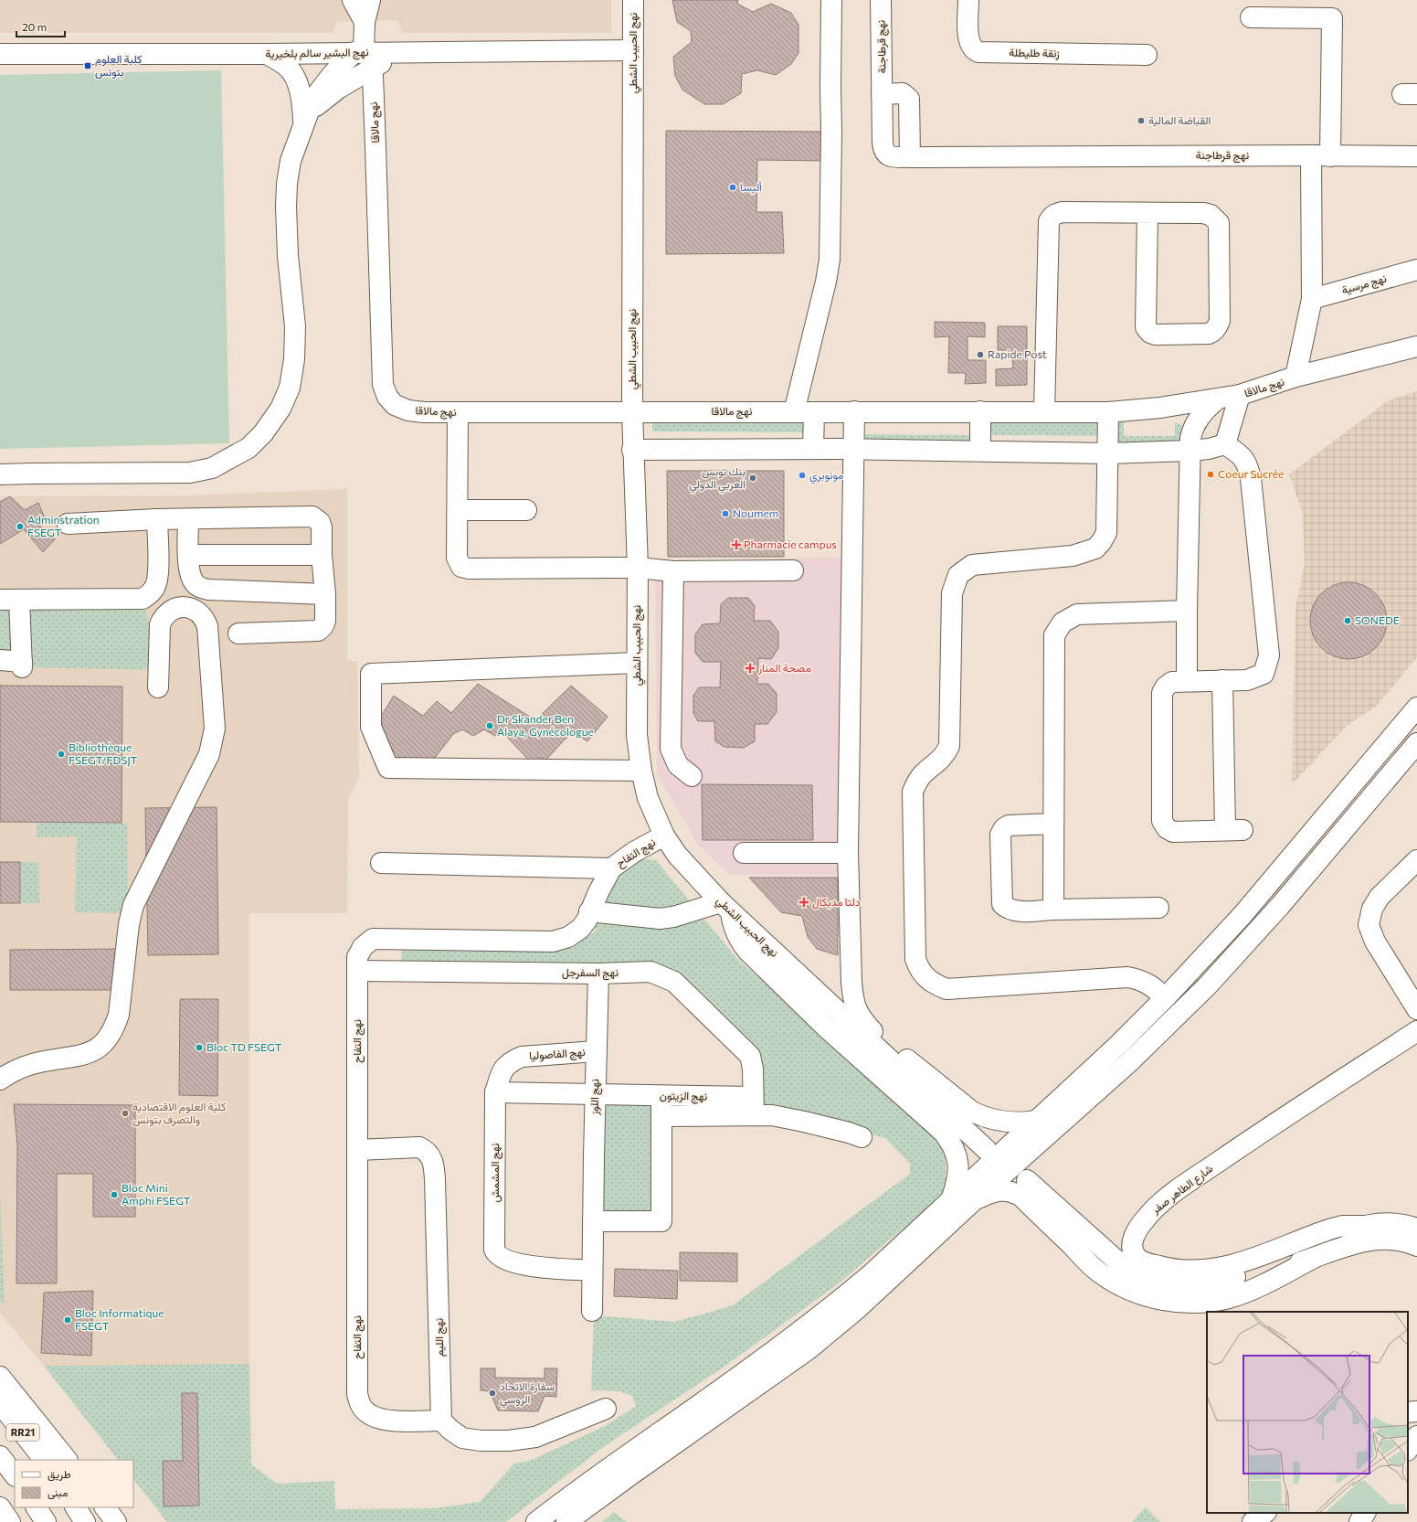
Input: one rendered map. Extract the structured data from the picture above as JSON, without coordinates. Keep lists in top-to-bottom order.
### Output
{
  "streets": {
    "main road": [
      "نهج قرطاجنة",
      "نهج البشير سالم بلخيرية",
      "نهج الحبيب الشطي",
      "زنقة طليطلة",
      "نهج مالاقا",
      "نهج مرسية",
      "نهج التفاح",
      "نهج السفرجل",
      "نهج الفاصوليا",
      "نهج الزيتون",
      "نهج اللوز",
      "نهج المشمش",
      "شارع الطاهر صفر",
      "نهج الليم",
      "RR21"
    ]
  },
  "crossings": [
    ["نهج البشير سالم بلخيرية", "نهج مالاقا"],
    ["نهج الحبيب الشطي", "نهج مالاقا"],
    ["نهج الحبيب الشطي", "نهج التفاح"],
    ["نهج التفاح", "نهج السفرجل"],
    ["نهج التفاح", "نهج الليم"],
    ["نهج السفرجل", "نهج الزيتون"],
    ["نهج السفرجل", "نهج اللوز"],
    ["نهج الفاصوليا", "نهج اللوز"],
    ["نهج الفاصوليا", "نهج المشمش"],
    ["نهج الزيتون", "نهج اللوز"],
    ["نهج اللوز", "نهج المشمش"]
  ],
  "places": {
    "transit": ["كلية العلوم بتونس"],
    "other": [
      "القباضة المالية",
      "أليسا",
      "Rapide Post",
      "Coeur Sucrée",
      "مونوبري",
      "بنك تونس العربي الدولي",
      "Noumem",
      "Adminstration FSEGT",
      "SONEDE",
      "Dr Skander Ben Alaya, Gynécologue",
      "Bibliothèque FSEGT/FDSJT",
      "Bloc TD FSEGT",
      "كلية العلوم الاقتصادية والتصرف بتونس",
      "Bloc Mini Amphi FSEGT",
      "Bloc Informatique FSEGT",
      "سفارة الاتحاد الروسي"
    ],
    "health": ["Pharmacie campus", "مصحة المنار", "دلتا مديكال"]
  },
  "legend": ["طريق", "مبنى"],
  "scale_bar": "20 m"
}
